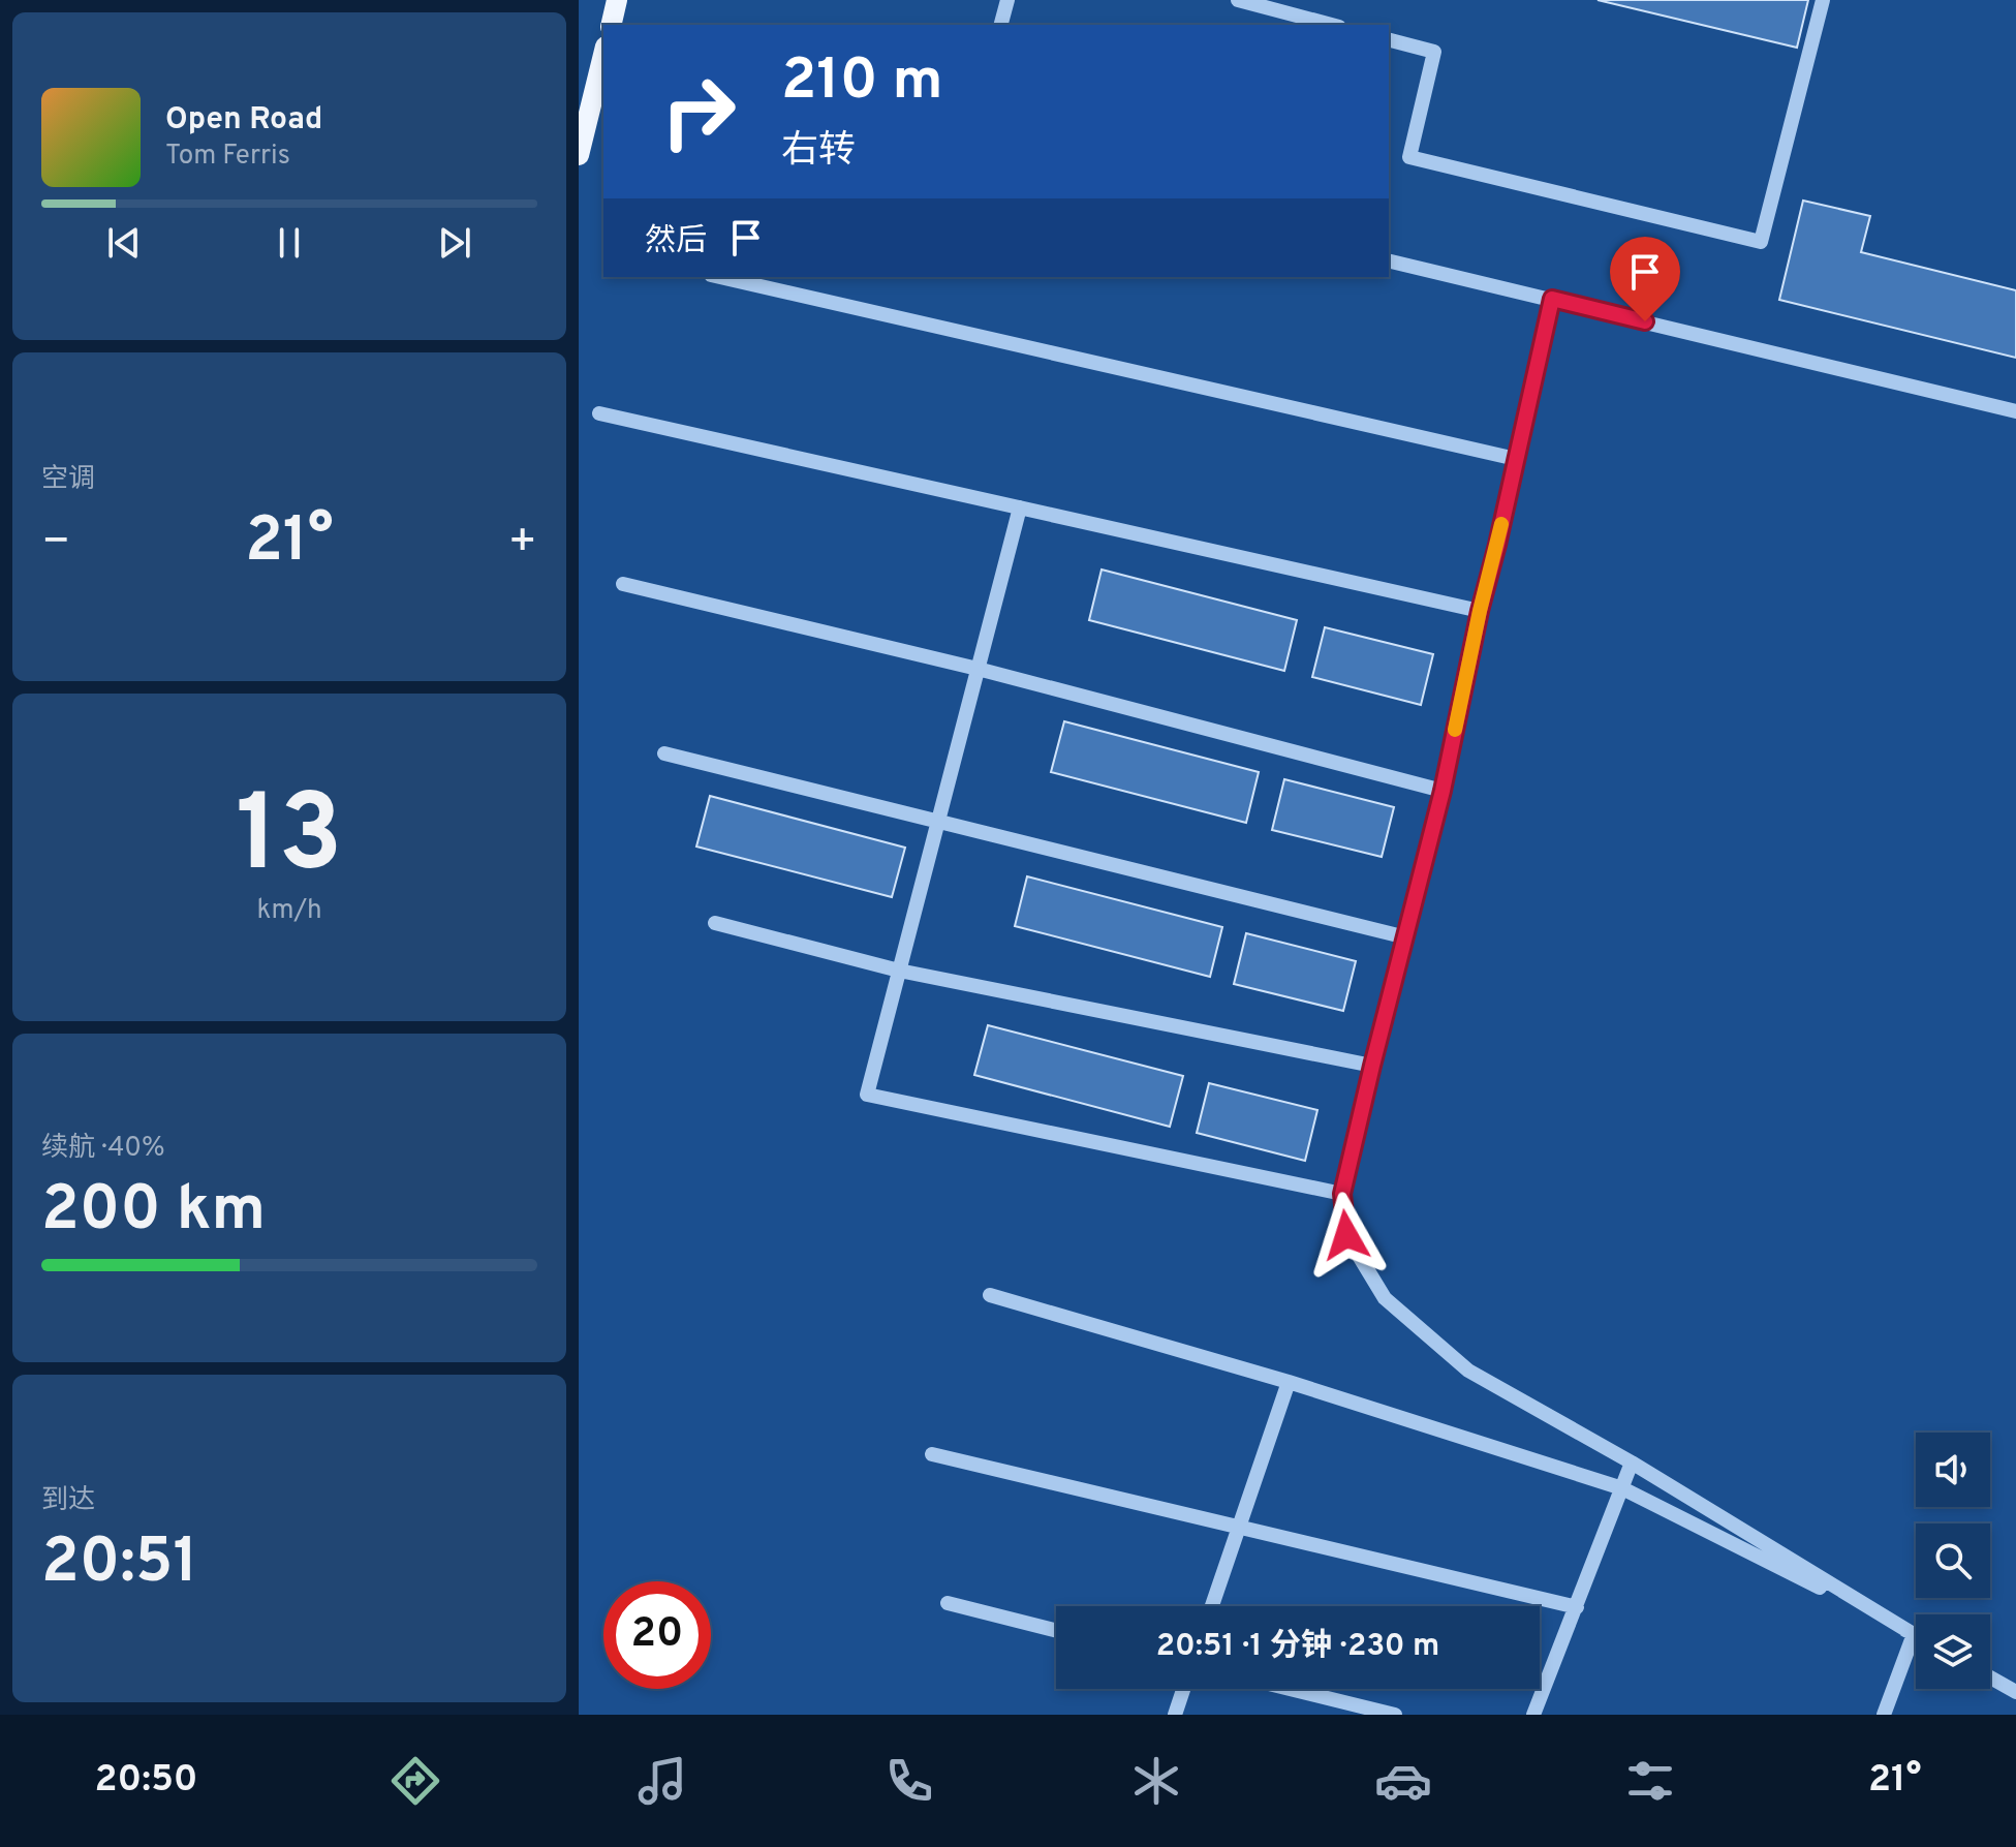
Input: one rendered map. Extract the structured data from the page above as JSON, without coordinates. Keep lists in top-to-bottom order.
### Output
{
  "page": {
    "turn": ["210 m", "右转"],
    "song": ["Open Road", "Tom Ferris"],
    "then": "然后",
    "tile": [
      "空调",
      ["13", "km/h"],
      ["续航 · 40%", "200 km"],
      ["到达", "20:51"]
    ],
    "heat": ["−", "21°", "+"],
    "limit": "20",
    "trip": "20:51 · 1 分钟 · 230 m",
    "tabs": ["20:50", "21°"]
  }
}
